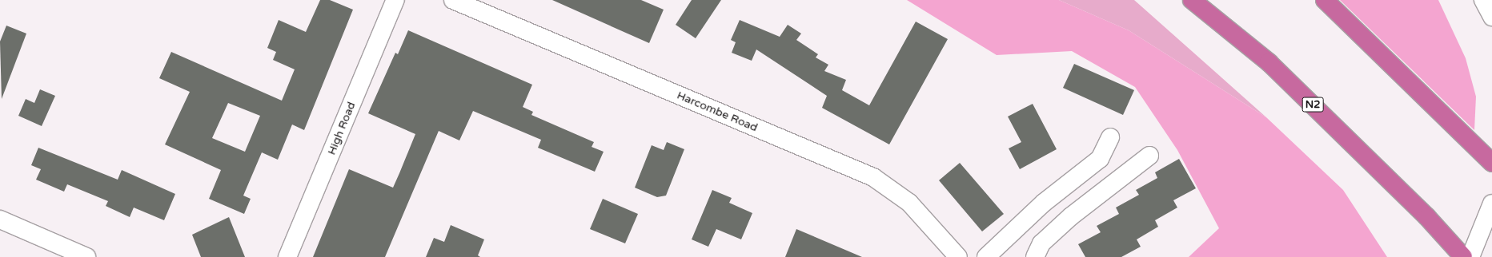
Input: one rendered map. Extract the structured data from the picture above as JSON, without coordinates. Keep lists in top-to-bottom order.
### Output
{
  "streets": {
    "highway": ["N2"],
    "street": ["Harcombe Road", "High Road"]
  }
}
